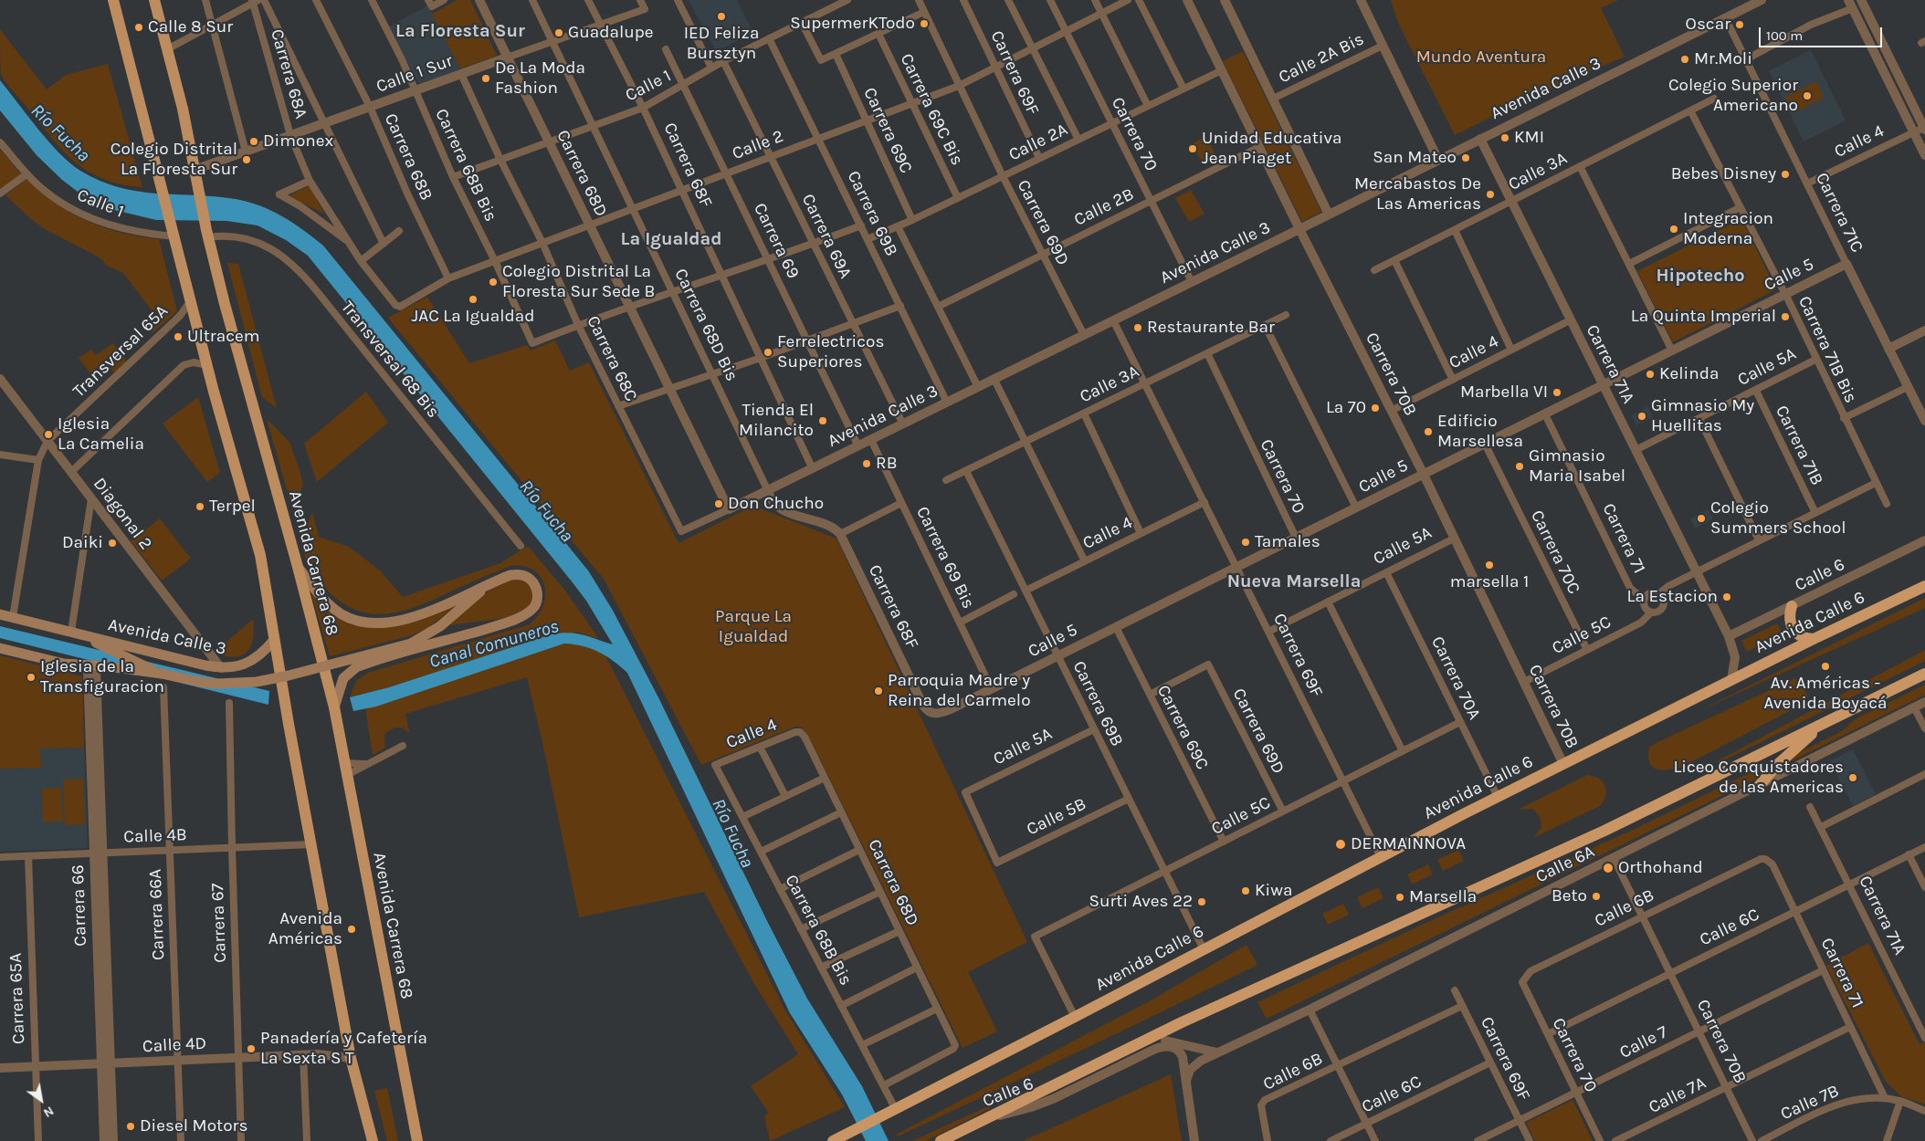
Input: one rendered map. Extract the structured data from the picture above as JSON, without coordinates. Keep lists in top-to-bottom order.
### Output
{
  "streets": {
    "highway": ["Avenida Calle 6"],
    "main road": ["Avenida Calle 3", "Avenida Carrera 68"],
    "street": [
      "Calle 2A Bis",
      "Carrera 69F",
      "Carrera 68A",
      "Calle 1 Sur",
      "Calle 1",
      "Carrera 69C Bis",
      "Carrera 69C",
      "Carrera 70",
      "Calle 4",
      "Calle 2A",
      "Calle 2",
      "Carrera 68B",
      "Carrera 68B Bis",
      "Carrera 68F",
      "Calle 3A",
      "Carrera 68D",
      "Calle 2B",
      "Carrera 71C",
      "Carrera 69B",
      "Carrera 69D",
      "Carrera 69A",
      "Carrera 69",
      "Calle 5",
      "Carrera 68D Bis",
      "Carrera 71B Bis",
      "Transversal 65A",
      "Carrera 68C",
      "Transversal 68 Bis",
      "Carrera 71A",
      "Calle 5A",
      "Carrera 70B",
      "Carrera 71B",
      "Diagonal 2",
      "Carrera 71",
      "Carrera 70C",
      "Carrera 69 Bis",
      "Calle 6",
      "Calle 5C",
      "Carrera 70A",
      "Calle 5B",
      "Calle 4B",
      "Calle 6A",
      "Carrera 66",
      "Calle 6B",
      "Carrera 66A",
      "Carrera 67",
      "Calle 6C",
      "Carrera 65A",
      "Calle 7",
      "Calle 4D",
      "Calle 7A",
      "Calle 7B"
    ]
  },
  "crossings": [
    ["Carrera 69F", "Avenida Calle 3"],
    ["Carrera 69F", "Calle 4"],
    ["Carrera 69F", "Calle 2A"],
    ["Carrera 69F", "Calle 2"],
    ["Carrera 69F", "Calle 3A"],
    ["Carrera 69F", "Calle 5"],
    ["Carrera 69F", "Calle 5A"],
    ["Carrera 69F", "Avenida Calle 6"],
    ["Carrera 69F", "Calle 5C"],
    ["Carrera 69F", "Calle 6B"],
    ["Carrera 69F", "Calle 6C"],
    ["Carrera 69F", "Calle 7"],
    ["Carrera 68A", "Calle 1 Sur"],
    ["Calle 1 Sur", "Carrera 68B"],
    ["Calle 1 Sur", "Carrera 68B Bis"],
    ["Calle 1 Sur", "Carrera 68F"],
    ["Calle 1 Sur", "Carrera 68D"],
    ["Calle 1 Sur", "Carrera 68D Bis"],
    ["Calle 1 Sur", "Carrera 68C"],
    ["Calle 1 Sur", "Avenida Carrera 68"],
    ["Calle 1", "Carrera 68B Bis"],
    ["Calle 1", "Carrera 68F"],
    ["Calle 1", "Carrera 68D"],
    ["Calle 1", "Carrera 69B"],
    ["Calle 1", "Carrera 69A"],
    ["Calle 1", "Carrera 69"],
    ["Calle 1", "Carrera 68D Bis"],
    ["Calle 1", "Carrera 68C"],
    ["Avenida Calle 3", "Carrera 70"],
    ["Avenida Calle 3", "Carrera 68F"],
    ["Avenida Calle 3", "Carrera 68D"],
    ["Avenida Calle 3", "Carrera 71C"],
    ["Avenida Calle 3", "Carrera 69B"],
    ["Avenida Calle 3", "Carrera 69D"],
    ["Avenida Calle 3", "Carrera 69A"],
    ["Avenida Calle 3", "Carrera 69"],
    ["Avenida Calle 3", "Carrera 68D Bis"],
    ["Avenida Calle 3", "Carrera 68C"],
    ["Avenida Calle 3", "Carrera 71A"],
    ["Avenida Calle 3", "Carrera 70B"],
    ["Avenida Calle 3", "Diagonal 2"],
    ["Avenida Calle 3", "Carrera 69 Bis"],
    ["Avenida Calle 3", "Avenida Carrera 68"],
    ["Avenida Calle 3", "Carrera 66"],
    ["Carrera 69C Bis", "Calle 2A"],
    ["Carrera 69C Bis", "Calle 2"],
    ["Carrera 69C", "Calle 2A"],
    ["Carrera 69C", "Calle 2"],
    ["Carrera 69C", "Carrera 69D"],
    ["Carrera 69C", "Calle 5"],
    ["Carrera 69C", "Calle 5C"],
    ["Carrera 70", "Calle 2A"],
    ["Carrera 70", "Calle 2"],
    ["Carrera 70", "Calle 3A"],
    ["Carrera 70", "Calle 2B"],
    ["Carrera 70", "Calle 5"],
    ["Carrera 70", "Calle 6B"],
    ["Carrera 70", "Calle 6C"],
    ["Carrera 70", "Calle 7"],
    ["Calle 4", "Carrera 68B Bis"],
    ["Calle 4", "Carrera 68D"],
    ["Calle 4", "Carrera 71C"],
    ["Calle 4", "Carrera 69B"],
    ["Calle 4", "Carrera 71A"],
    ["Calle 4", "Carrera 70B"],
    ["Calle 2A", "Carrera 69B"],
    ["Calle 2A", "Carrera 69D"],
    ["Calle 2A", "Carrera 70B"],
    ["Calle 2", "Carrera 68B"],
    ["Calle 2", "Carrera 68B Bis"],
    ["Calle 2", "Carrera 68F"],
    ["Calle 2", "Carrera 68D"],
    ["Calle 2", "Carrera 69B"],
    ["Calle 2", "Carrera 69D"],
    ["Calle 2", "Carrera 69A"],
    ["Calle 2", "Carrera 69"],
    ["Calle 2", "Carrera 68D Bis"],
    ["Calle 2", "Carrera 68C"],
    ["Carrera 68B Bis", "Carrera 68D"],
    ["Carrera 68B Bis", "Carrera 68C"],
    ["Carrera 68B Bis", "Avenida Calle 6"],
    ["Carrera 68F", "Calle 5"],
    ["Calle 3A", "Carrera 69B"],
    ["Calle 3A", "Carrera 71B Bis"],
    ["Calle 3A", "Carrera 71A"],
    ["Calle 2B", "Carrera 69D"],
    ["Calle 2B", "Carrera 70B"],
    ["Carrera 71C", "Calle 5"],
    ["Carrera 69B", "Calle 5"],
    ["Carrera 69B", "Calle 5A"],
    ["Carrera 69B", "Avenida Calle 6"],
    ["Carrera 69B", "Calle 5C"],
    ["Carrera 69B", "Calle 5B"],
    ["Carrera 69D", "Calle 5C"],
    ["Calle 5", "Carrera 71B Bis"],
    ["Calle 5", "Carrera 71A"],
    ["Calle 5", "Carrera 70B"],
    ["Calle 5", "Carrera 71"],
    ["Calle 5", "Carrera 70C"],
    ["Calle 5", "Carrera 69 Bis"],
    ["Carrera 71B Bis", "Calle 5A"],
    ["Transversal 65A", "Diagonal 2"],
    ["Transversal 68 Bis", "Avenida Carrera 68"],
    ["Carrera 71A", "Calle 5A"],
    ["Carrera 71A", "Calle 6"],
    ["Carrera 71A", "Avenida Calle 6"],
    ["Carrera 71A", "Calle 6C"],
    ["Calle 5A", "Carrera 70B"],
    ["Calle 5A", "Carrera 71B"],
    ["Calle 5A", "Carrera 70A"],
    ["Calle 5A", "Calle 5B"],
    ["Carrera 70B", "Avenida Calle 6"],
    ["Carrera 70B", "Calle 5C"],
    ["Carrera 70B", "Calle 6A"],
    ["Carrera 70B", "Calle 6B"],
    ["Carrera 70B", "Calle 6C"],
    ["Carrera 70B", "Calle 7"],
    ["Carrera 70B", "Calle 7A"],
    ["Carrera 71", "Calle 5C"],
    ["Carrera 71", "Calle 6B"],
    ["Carrera 71", "Calle 6C"],
    ["Carrera 71", "Calle 7"],
    ["Carrera 71", "Calle 7A"],
    ["Carrera 71", "Calle 7B"],
    ["Carrera 70C", "Calle 5C"],
    ["Avenida Calle 6", "Calle 5C"],
    ["Avenida Calle 6", "Carrera 70A"],
    ["Calle 5C", "Carrera 70A"],
    ["Calle 4B", "Carrera 66"],
    ["Calle 4B", "Carrera 66A"],
    ["Calle 4B", "Carrera 67"],
    ["Calle 4B", "Carrera 65A"],
    ["Carrera 66", "Calle 4D"],
    ["Carrera 66A", "Calle 4D"],
    ["Carrera 67", "Calle 4D"],
    ["Carrera 65A", "Calle 4D"]
  ],
  "districts": [
    "La Floresta Sur",
    "La Igualdad",
    "Hipotecho",
    "Nueva Marsella"
  ],
  "water": ["Río Fucha", "Canal Comuneros"],
  "parks": ["Mundo Aventura", "Parque La Igualdad"],
  "places": [
    "IED Feliza Bursztyn",
    "SupermerKTodo",
    "Oscar",
    "Calle 8 Sur",
    "Guadalupe",
    "Mr.Moli",
    "De La Moda Fashion",
    "Colegio Superior Americano",
    "KMI",
    "Dimonex",
    "Unidad Educativa Jean Piaget",
    "San Mateo",
    "Colegio Distrital La Floresta Sur",
    "Bebes Disney",
    "Mercabastos De Las Americas",
    "Integracion Moderna",
    "Colegio Distrital La Floresta Sur Sede B",
    "JAC La Igualdad",
    "La Quinta Imperial",
    "Restaurante Bar",
    "Ultracem",
    "Ferrelectricos Superiores",
    "Kelinda",
    "Marbella VI",
    "La 70",
    "Gimnasio My Huellitas",
    "Tienda El Milancito",
    "Edificio Marsellesa",
    "Iglesia La Camelia",
    "RB",
    "Gimnasio Maria Isabel",
    "Don Chucho",
    "Terpel",
    "Colegio Summers School",
    "Tamales",
    "Daiki",
    "marsella 1",
    "La Estacion",
    "Av. Américas - Avenida Boyacá",
    "Iglesia de la Transfiguracion",
    "Parroquia Madre y Reina del Carmelo",
    "Liceo Conquistadores de las Americas",
    "DERMAINNOVA",
    "Orthohand",
    "Kiwa",
    "Beto",
    "Marsella",
    "Surti Aves 22",
    "Avenida Américas",
    "Panadería y Cafetería La Sexta S T",
    "Diesel Motors"
  ],
  "scale_bar": "100 m",
  "north": "bottom right"
}
